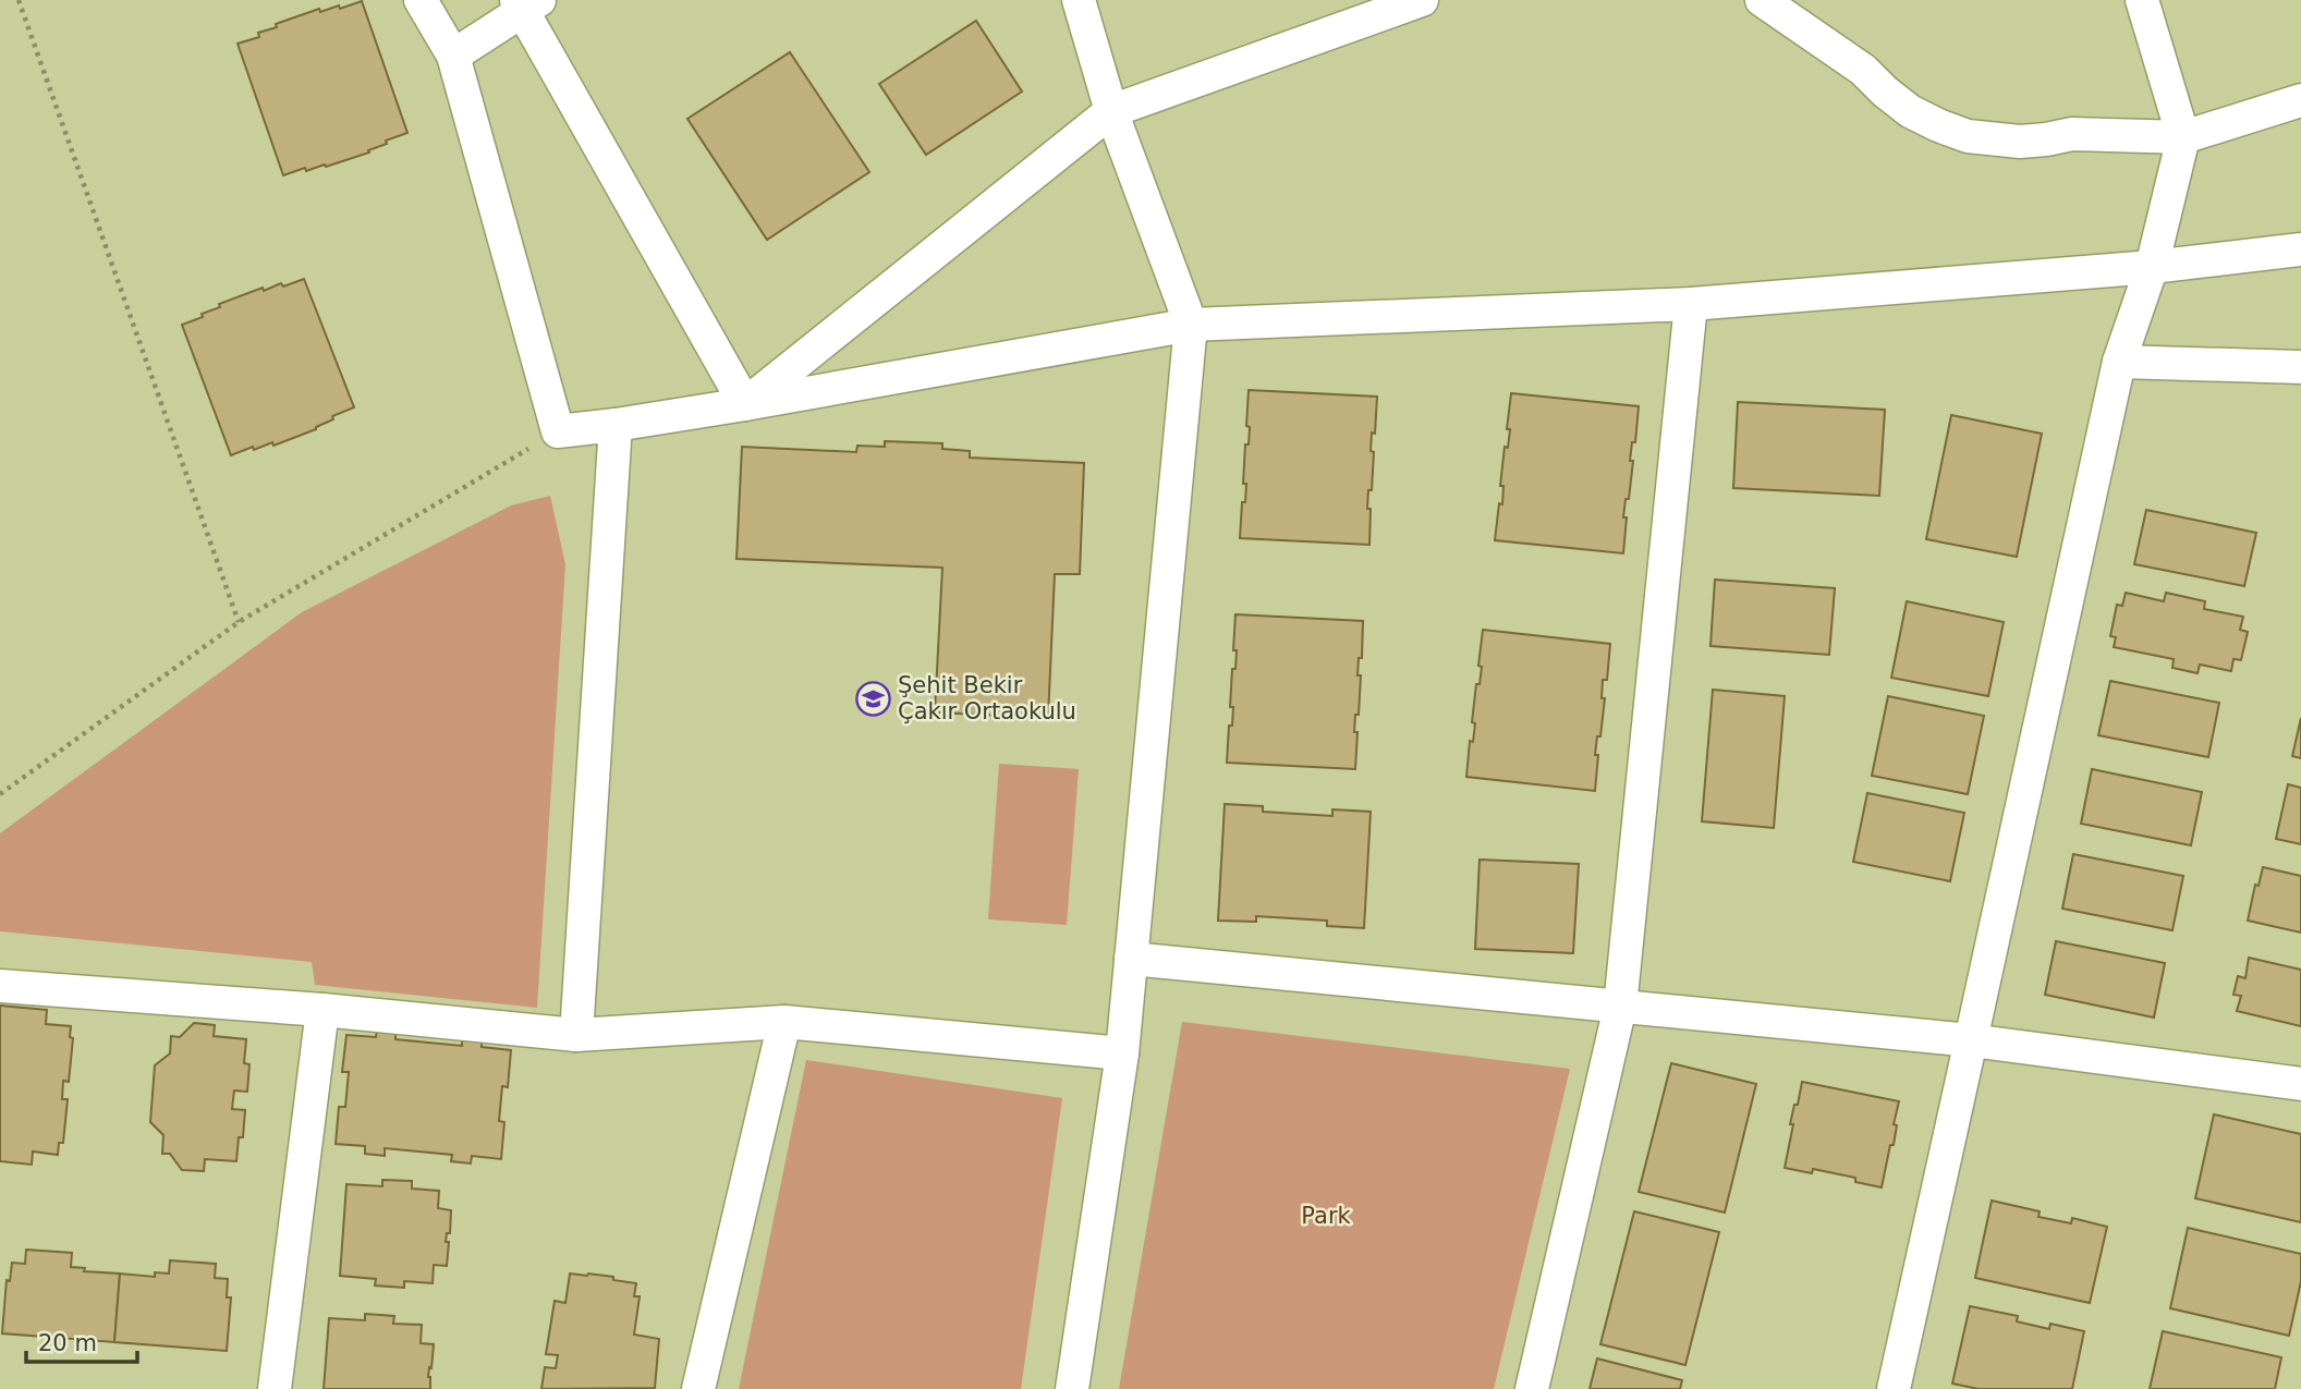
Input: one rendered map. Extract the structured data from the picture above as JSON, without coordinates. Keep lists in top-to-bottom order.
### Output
{
  "parks": ["Park"],
  "places": {
    "school or university": ["Şehit Bekir Çakır Ortaokulu"]
  },
  "scale_bar": "20 m"
}
